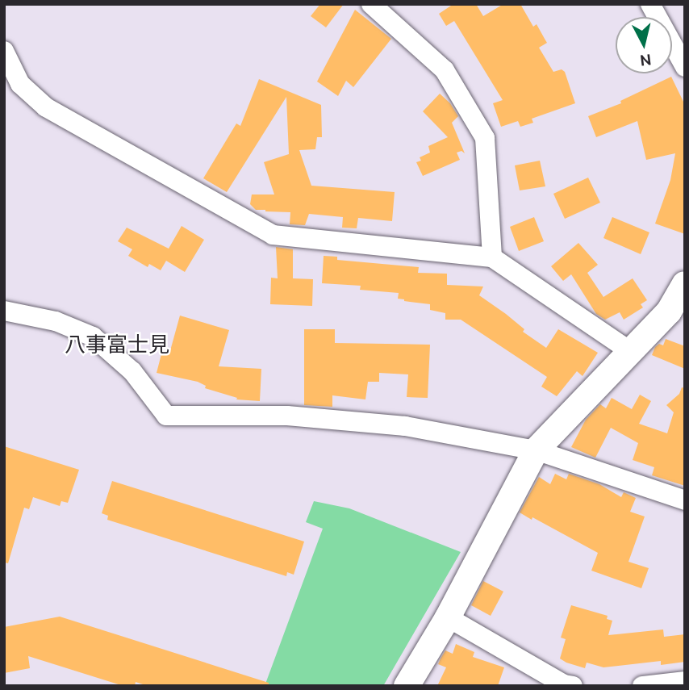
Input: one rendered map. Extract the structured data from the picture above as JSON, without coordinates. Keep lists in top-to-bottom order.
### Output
{
  "districts": ["八事富士見"],
  "north": "bottom"
}
